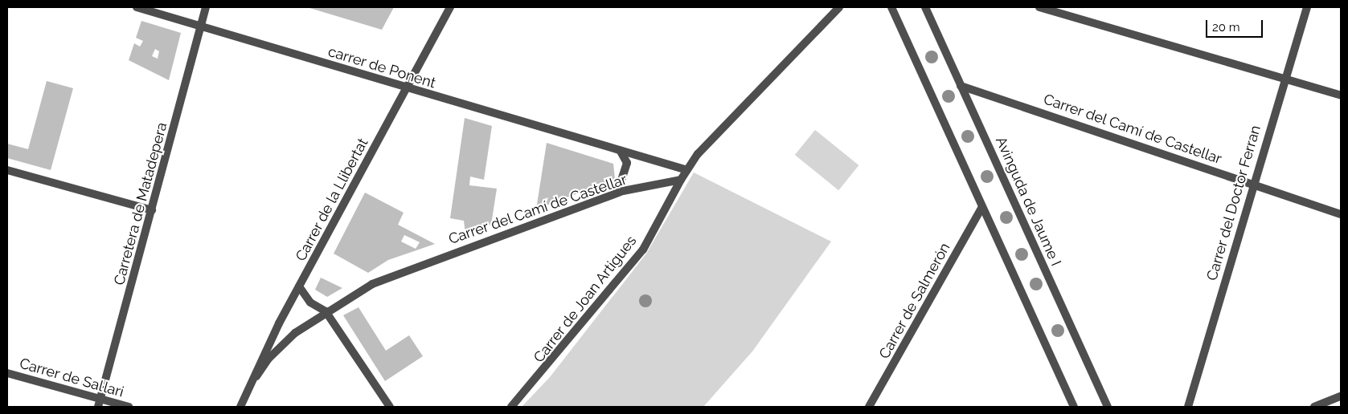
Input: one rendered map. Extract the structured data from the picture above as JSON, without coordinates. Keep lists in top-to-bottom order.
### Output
{
  "streets": {
    "street": [
      "carrer de Ponent",
      "Carrer del Camí de Castellar",
      "Carrer de la Llibertat",
      "Avinguda de Jaume I",
      "Carrer del Doctor Ferran",
      "Carretera de Matadepera",
      "Carrer de Joan Artigues",
      "Carrer de Salmerón",
      "Carrer de Sal·lari"
    ]
  },
  "crossings": [
    ["carrer de Ponent", "Carrer de la Llibertat"],
    ["carrer de Ponent", "Carretera de Matadepera"],
    ["Carrer del Camí de Castellar", "Carrer de la Llibertat"],
    ["Carrer del Camí de Castellar", "Avinguda de Jaume I"],
    ["Carrer del Camí de Castellar", "Carrer del Doctor Ferran"],
    ["Carrer del Camí de Castellar", "Carrer de Joan Artigues"],
    ["Carretera de Matadepera", "Carrer de Sal·lari"]
  ],
  "scale_bar": "20 m"
}
